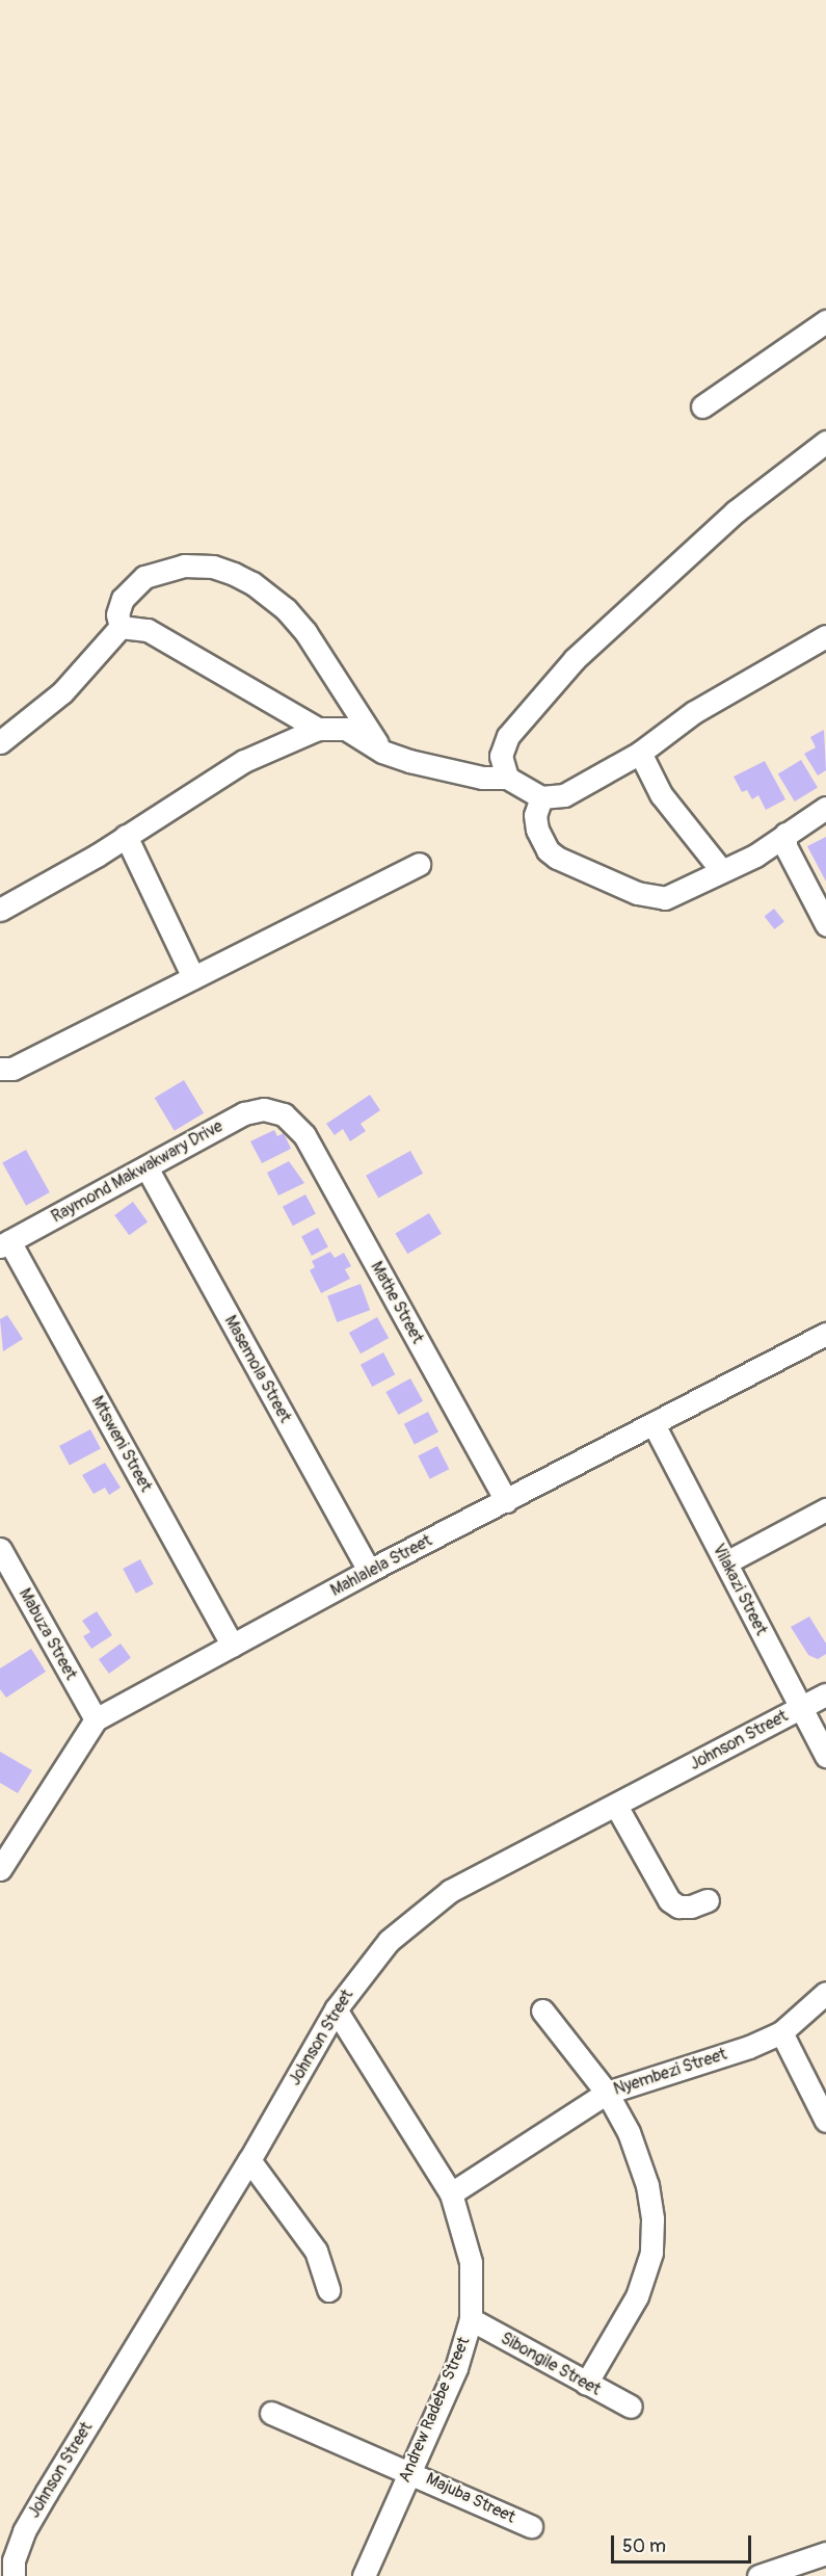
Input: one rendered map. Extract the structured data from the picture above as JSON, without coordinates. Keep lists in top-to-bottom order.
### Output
{
  "streets": {
    "street": [
      "Raymond Makwakwary Drive",
      "Mathe Street",
      "Masemola Street",
      "Mtsweni Street",
      "Mahlalela Street",
      "Vilakazi Street",
      "Mabuza Street",
      "Johnson Street",
      "Nyembezi Street",
      "Sibongile Street",
      "Andrew Radebe Street",
      "Majuba Street"
    ]
  },
  "crossings": [
    ["Raymond Makwakwary Drive", "Mathe Street"],
    ["Raymond Makwakwary Drive", "Masemola Street"],
    ["Raymond Makwakwary Drive", "Mtsweni Street"],
    ["Mathe Street", "Mahlalela Street"],
    ["Masemola Street", "Mahlalela Street"],
    ["Mtsweni Street", "Mahlalela Street"],
    ["Mahlalela Street", "Vilakazi Street"],
    ["Mahlalela Street", "Mabuza Street"],
    ["Vilakazi Street", "Johnson Street"],
    ["Johnson Street", "Andrew Radebe Street"],
    ["Nyembezi Street", "Andrew Radebe Street"],
    ["Sibongile Street", "Andrew Radebe Street"],
    ["Andrew Radebe Street", "Majuba Street"]
  ],
  "scale_bar": "50 m"
}
